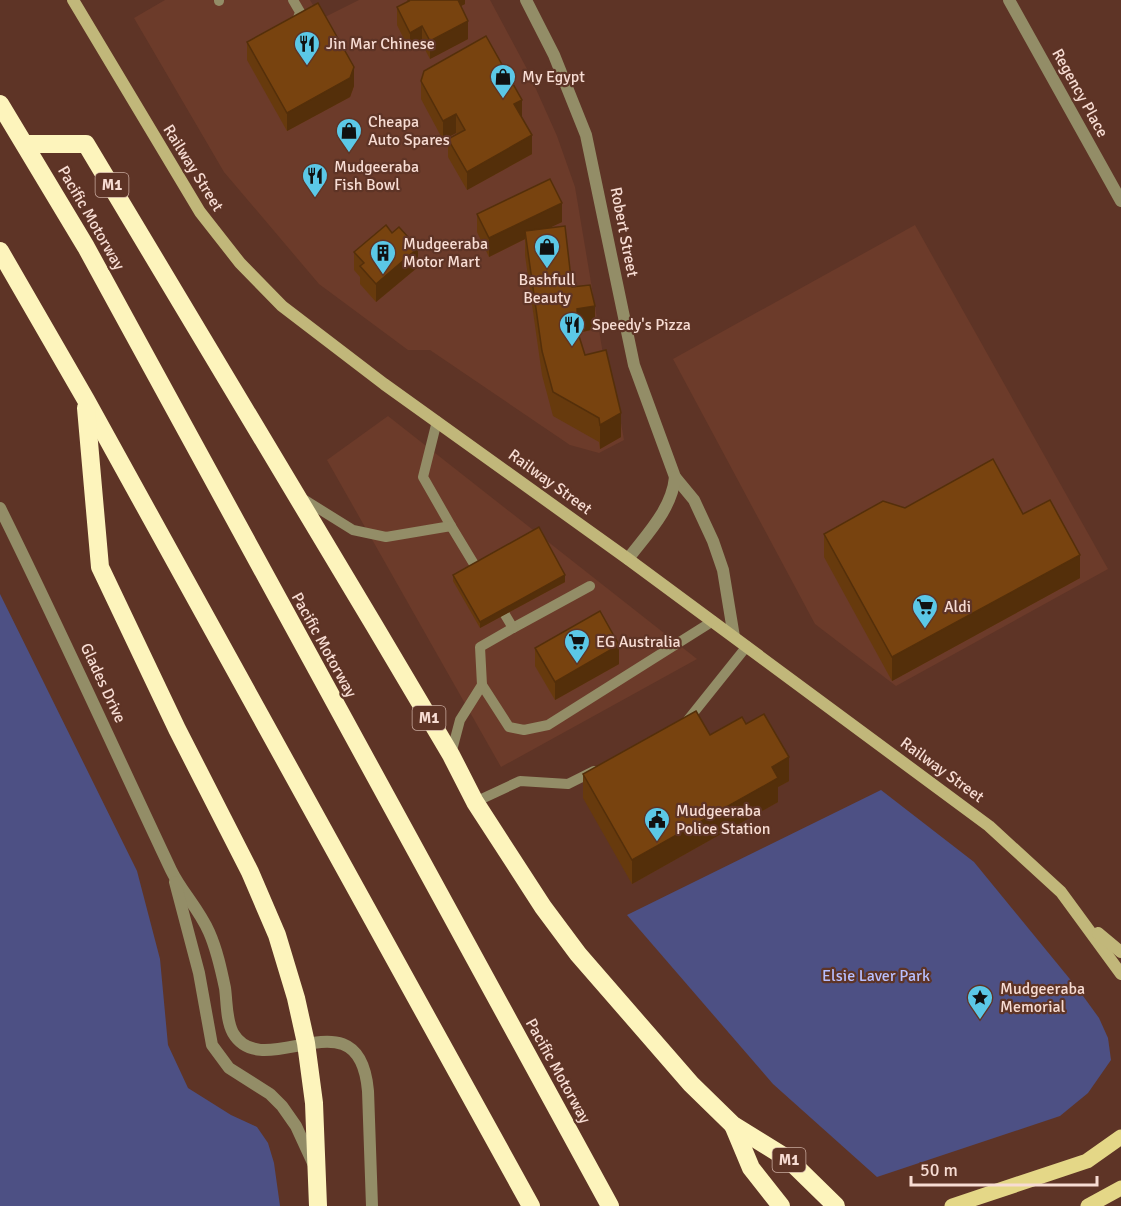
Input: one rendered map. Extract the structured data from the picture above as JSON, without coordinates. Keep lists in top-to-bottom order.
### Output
{
  "streets": {
    "highway": ["M1", "Pacific Motorway"],
    "main road": ["Railway Street"],
    "street": ["Regency Place", "Robert Street", "Glades Drive"]
  },
  "crossings": [
    ["Railway Street", "Robert Street"],
    ["M1", "Pacific Motorway"]
  ],
  "parks": ["Elsie Laver Park"],
  "places": {
    "restaurant": ["Jin Mar Chinese", "Mudgeeraba Fish Bowl", "Speedy's Pizza"],
    "shop": ["My Egypt", "Cheapa Auto Spares", "Bashfull Beauty"],
    "building": ["Mudgeeraba Motor Mart"],
    "supermarket": ["Aldi", "EG Australia"],
    "public building": ["Mudgeeraba Police Station"],
    "place": ["Mudgeeraba Memorial"]
  },
  "scale_bar": "50 m"
}
